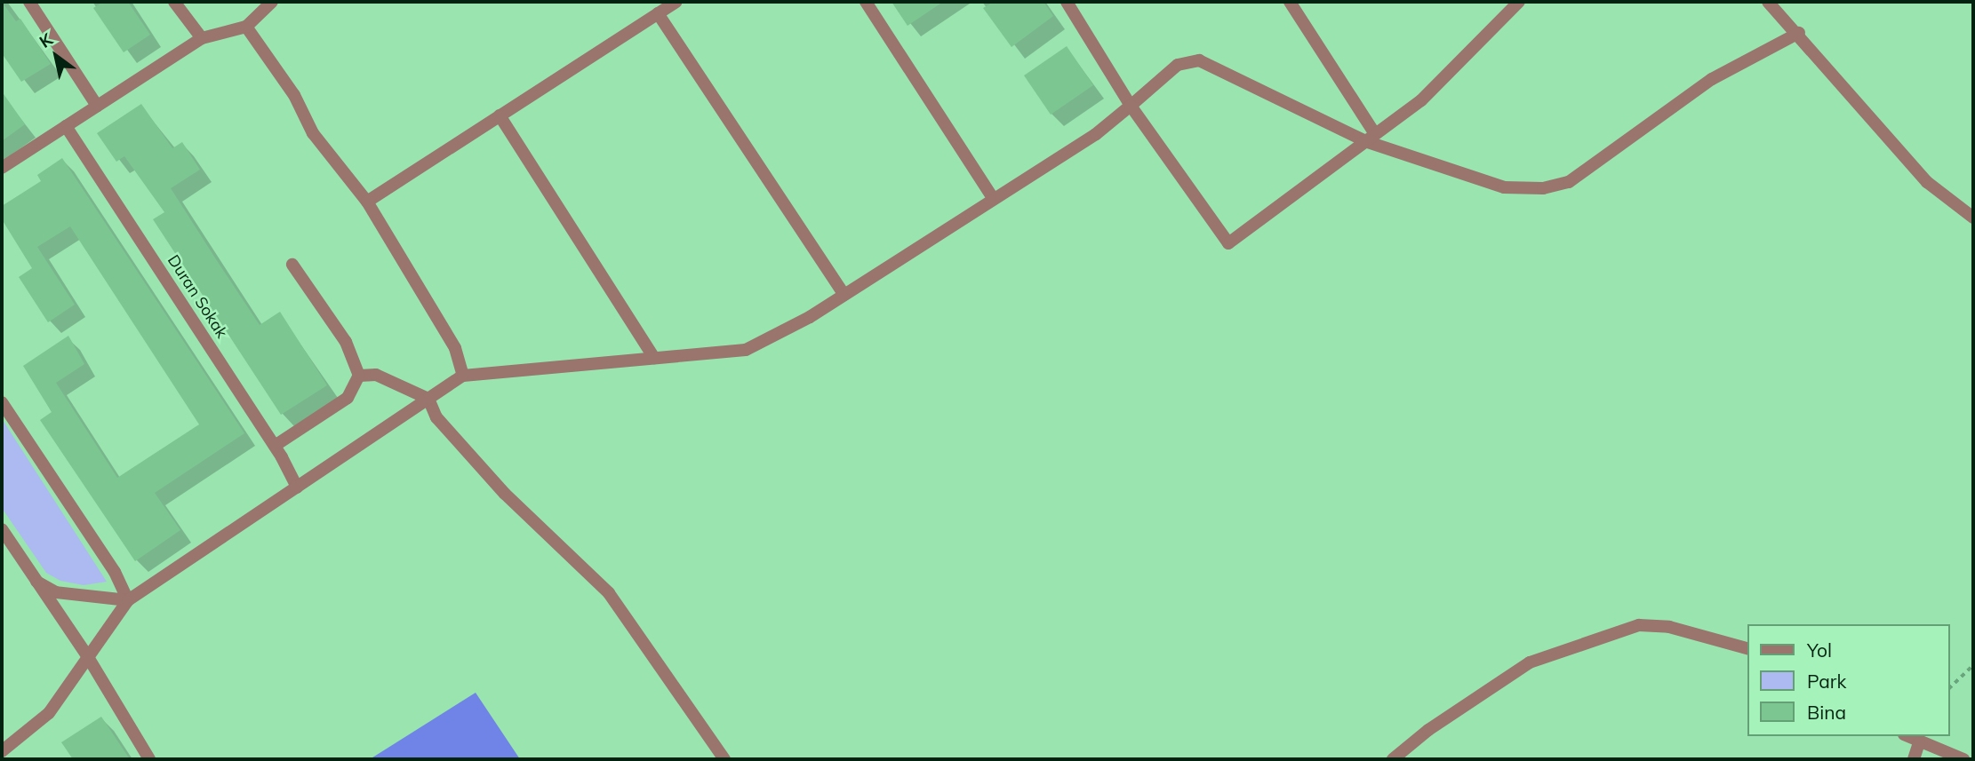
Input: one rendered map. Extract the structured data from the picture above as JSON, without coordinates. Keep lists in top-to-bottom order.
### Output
{
  "streets": {
    "street": ["Duran Sokak"]
  },
  "legend": ["Yol", "Park", "Bina"],
  "north": "top left"
}
